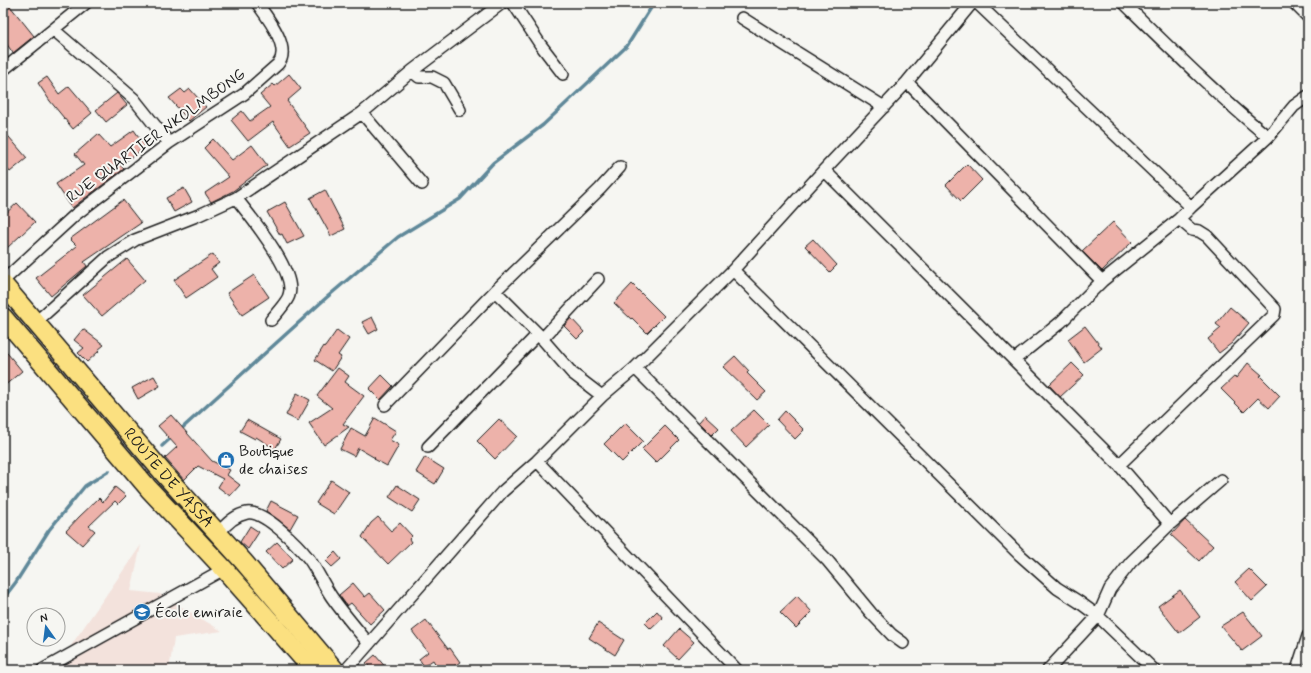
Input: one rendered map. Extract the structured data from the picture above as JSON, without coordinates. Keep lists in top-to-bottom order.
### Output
{
  "streets": {
    "main road": ["ROUTE DE YASSA"],
    "street": ["RUE QUARTIER NKOLMBONG"]
  },
  "crossings": [
    ["RUE QUARTIER NKOLMBONG", "ROUTE DE YASSA"]
  ],
  "places": {
    "shop": ["Boutique de chaises"],
    "school or university": ["École emiraie"]
  },
  "north": "top"
}
